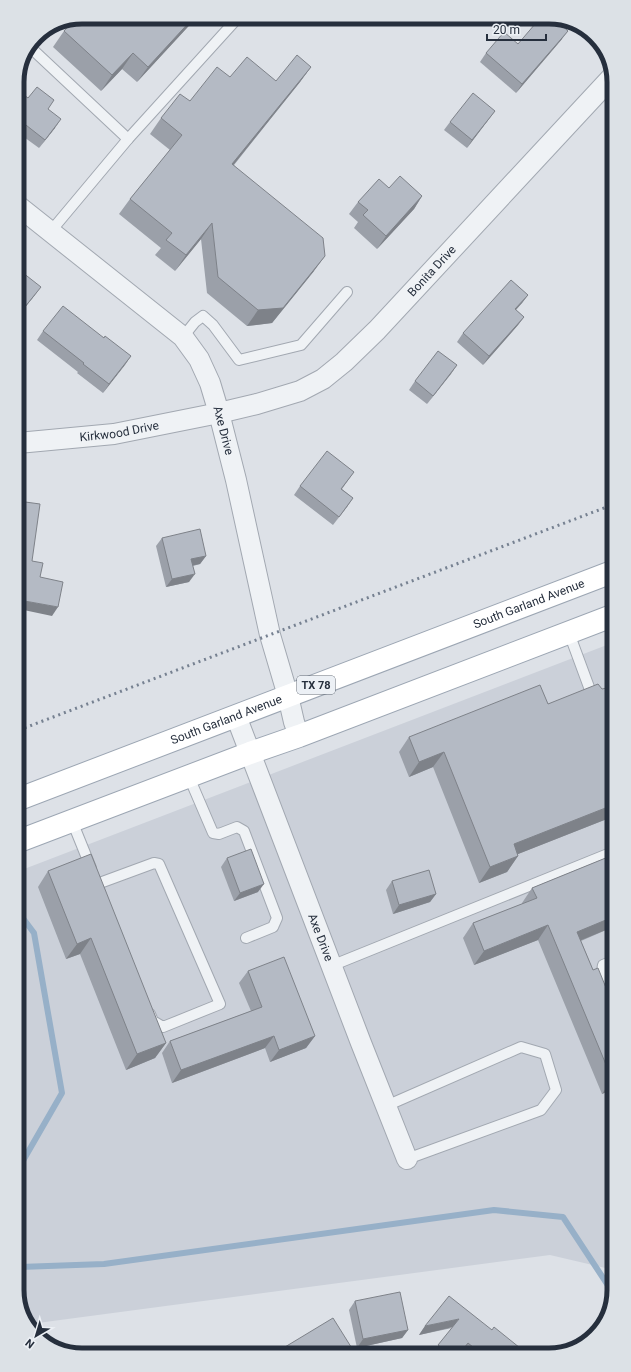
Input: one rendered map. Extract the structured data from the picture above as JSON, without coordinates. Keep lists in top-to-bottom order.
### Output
{
  "streets": {
    "main road": ["South Garland Avenue", "TX 78"],
    "street": ["Bonita Drive", "Kirkwood Drive", "Axe Drive"]
  },
  "crossings": [
    ["Bonita Drive", "Kirkwood Drive"],
    ["Bonita Drive", "Axe Drive"],
    ["Kirkwood Drive", "Axe Drive"],
    ["Axe Drive", "South Garland Avenue"]
  ],
  "scale_bar": "20 m",
  "north": "bottom left"
}
